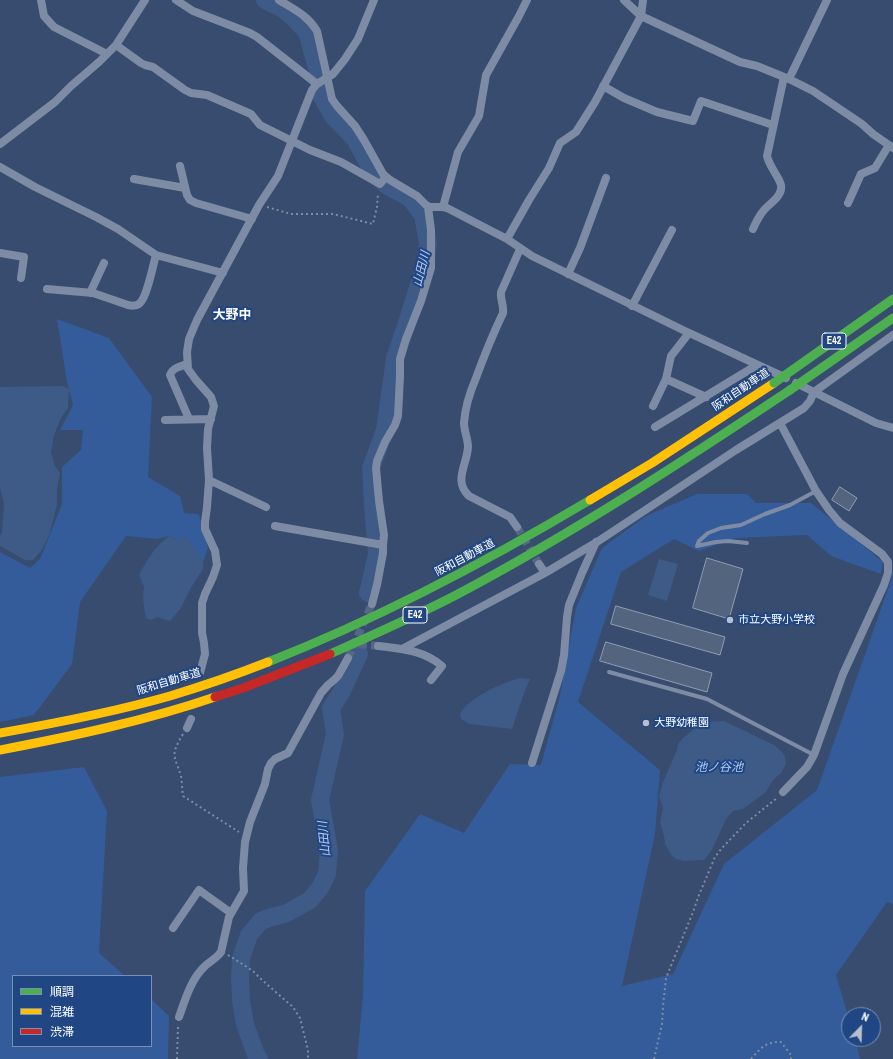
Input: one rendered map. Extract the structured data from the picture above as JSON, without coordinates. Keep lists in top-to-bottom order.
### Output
{
  "streets": {
    "highway": ["E42", "阪和自動車道"]
  },
  "districts": ["大野中"],
  "water": ["山田川", "池ノ谷池"],
  "places": ["市立大野小学校", "大野幼稚園"],
  "legend": ["順調", "混雑", "渋滞"],
  "north": "top right"
}
